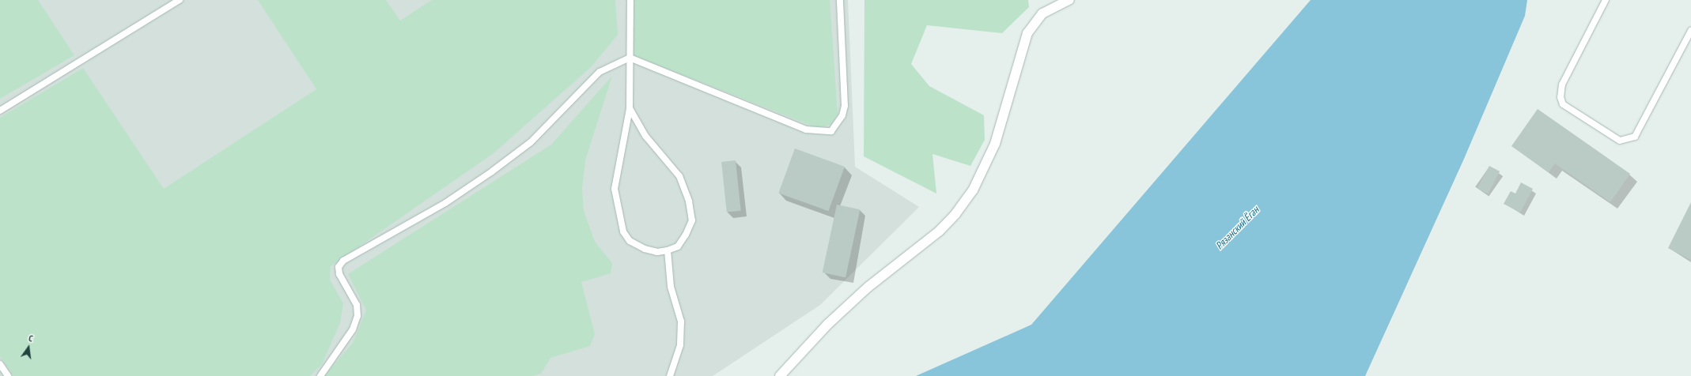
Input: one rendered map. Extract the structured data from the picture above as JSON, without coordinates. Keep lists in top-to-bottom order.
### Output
{
  "water": ["Рязанский Ёган"],
  "north": "top"
}
